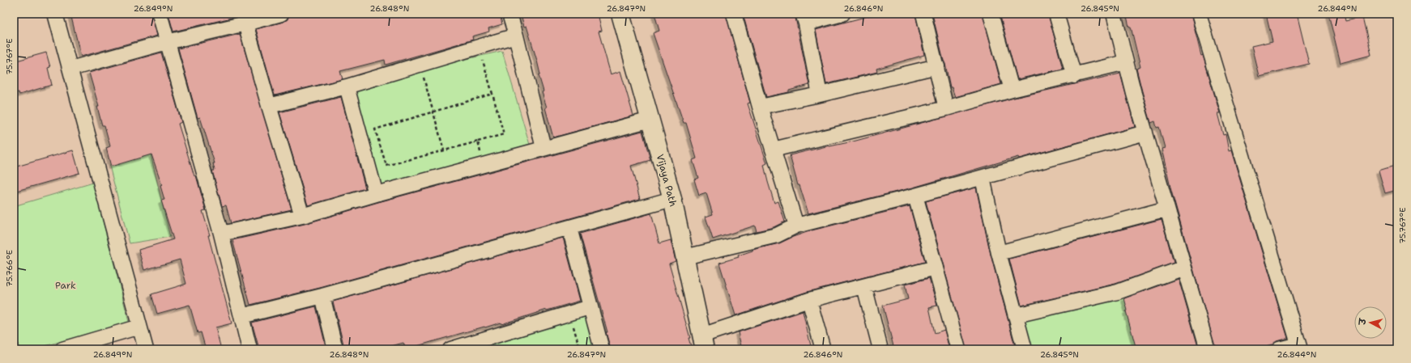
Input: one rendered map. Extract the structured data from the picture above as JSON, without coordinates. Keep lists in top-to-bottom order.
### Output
{
  "streets": {
    "street": ["Vijaya Path"]
  },
  "parks": ["Park"],
  "north": "left",
  "coordinates": [
    "26.849°N",
    "26.848°N",
    "26.847°N",
    "26.846°N",
    "26.845°N",
    "26.844°N",
    "75.767°E",
    "75.766°E"
  ]
}
